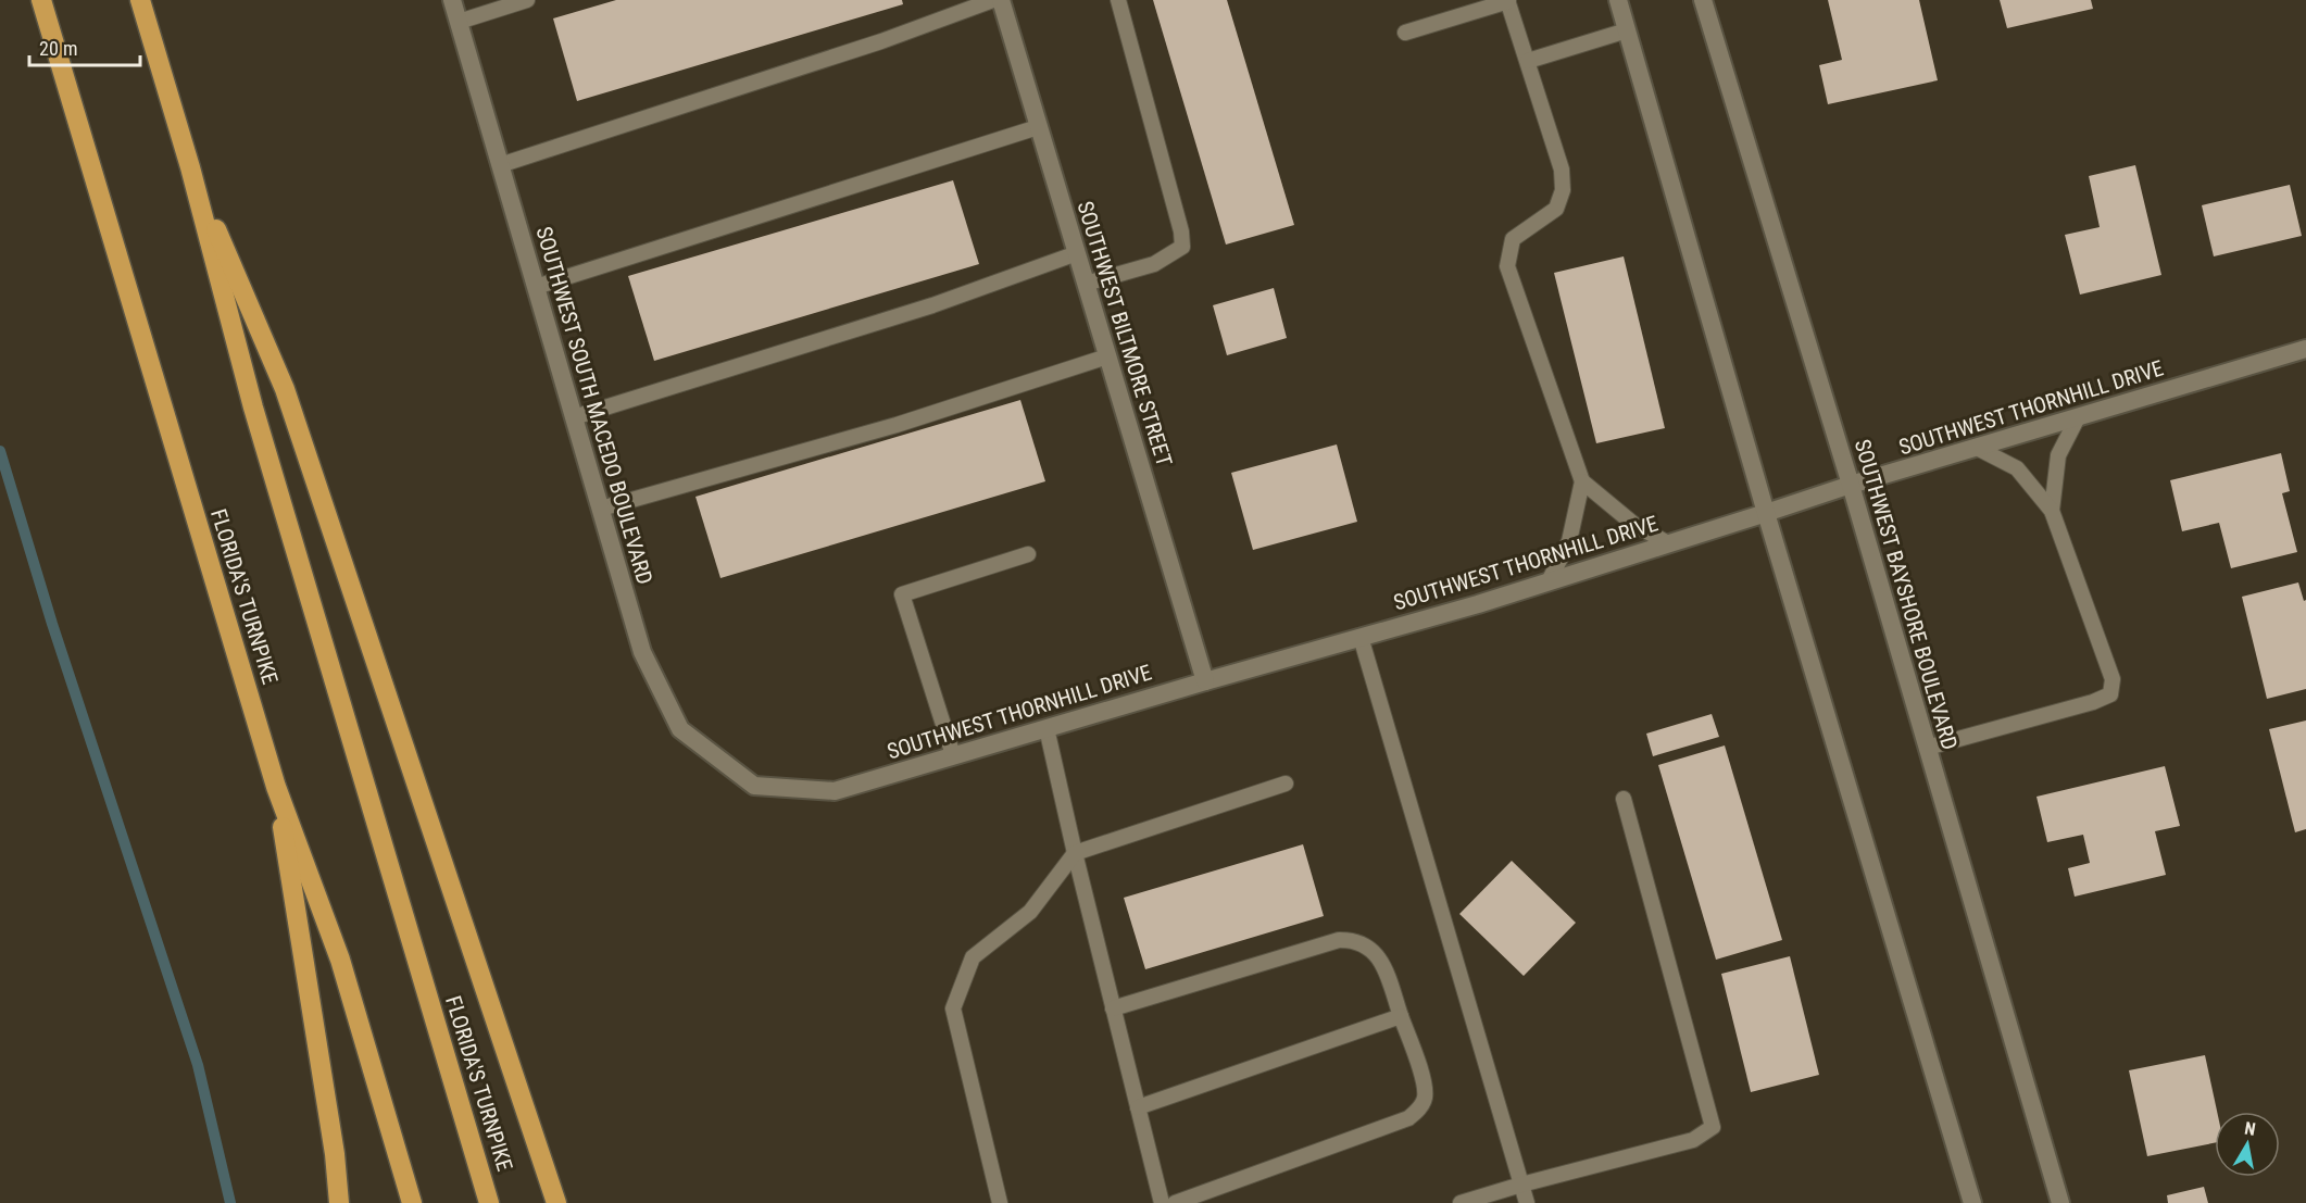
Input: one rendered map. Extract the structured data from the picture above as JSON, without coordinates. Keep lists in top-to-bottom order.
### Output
{
  "streets": {
    "highway": ["FLORIDA'S TURNPIKE"],
    "street": [
      "SOUTHWEST BILTMORE STREET",
      "SOUTHWEST SOUTH MACEDO BOULEVARD",
      "SOUTHWEST THORNHILL DRIVE",
      "SOUTHWEST BAYSHORE BOULEVARD"
    ]
  },
  "crossings": [
    ["SOUTHWEST BILTMORE STREET", "SOUTHWEST THORNHILL DRIVE"],
    ["SOUTHWEST SOUTH MACEDO BOULEVARD", "SOUTHWEST THORNHILL DRIVE"],
    ["SOUTHWEST THORNHILL DRIVE", "SOUTHWEST BAYSHORE BOULEVARD"]
  ],
  "scale_bar": "20 m",
  "north": "top"
}
